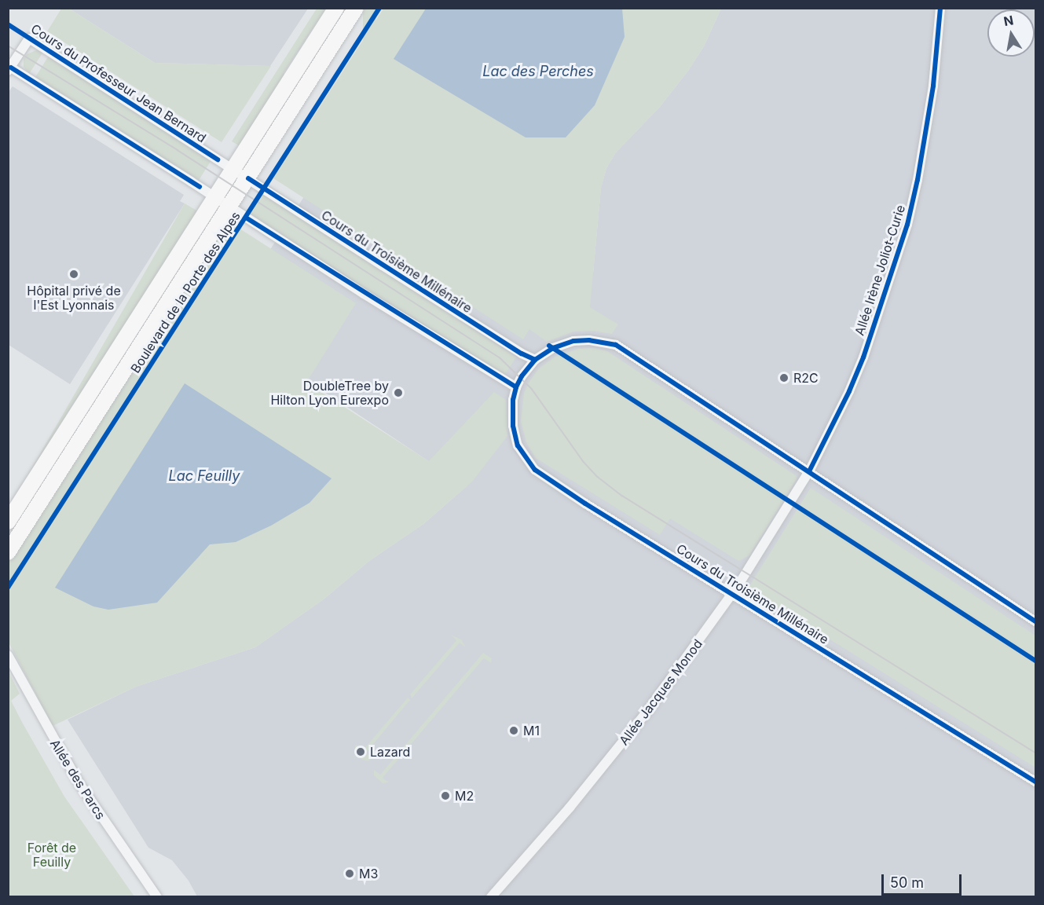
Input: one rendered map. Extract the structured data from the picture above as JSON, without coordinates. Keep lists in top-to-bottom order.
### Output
{
  "streets": {
    "main road": ["Boulevard de la Porte des Alpes"],
    "street": [
      "Cours du Professeur Jean Bernard",
      "Cours du Troisième Millénaire",
      "Allée Irène Joliot-Curie",
      "Allée Jacques Monod",
      "Allée des Parcs"
    ]
  },
  "crossings": [
    ["Cours du Professeur Jean Bernard", "Cours du Troisième Millénaire"],
    ["Cours du Professeur Jean Bernard", "Boulevard de la Porte des Alpes"],
    ["Cours du Troisième Millénaire", "Allée Irène Joliot-Curie"],
    ["Cours du Troisième Millénaire", "Boulevard de la Porte des Alpes"],
    ["Cours du Troisième Millénaire", "Allée Jacques Monod"],
    ["Allée Irène Joliot-Curie", "Allée Jacques Monod"]
  ],
  "water": ["Lac des Perches", "Lac Feuilly"],
  "parks": ["Forêt de Feuilly"],
  "places": [
    "Hôpital privé de l'Est Lyonnais",
    "R2C",
    "DoubleTree by Hilton Lyon Eurexpo",
    "M1",
    "Lazard",
    "M2",
    "M3"
  ],
  "scale_bar": "50 m",
  "north": "top"
}
